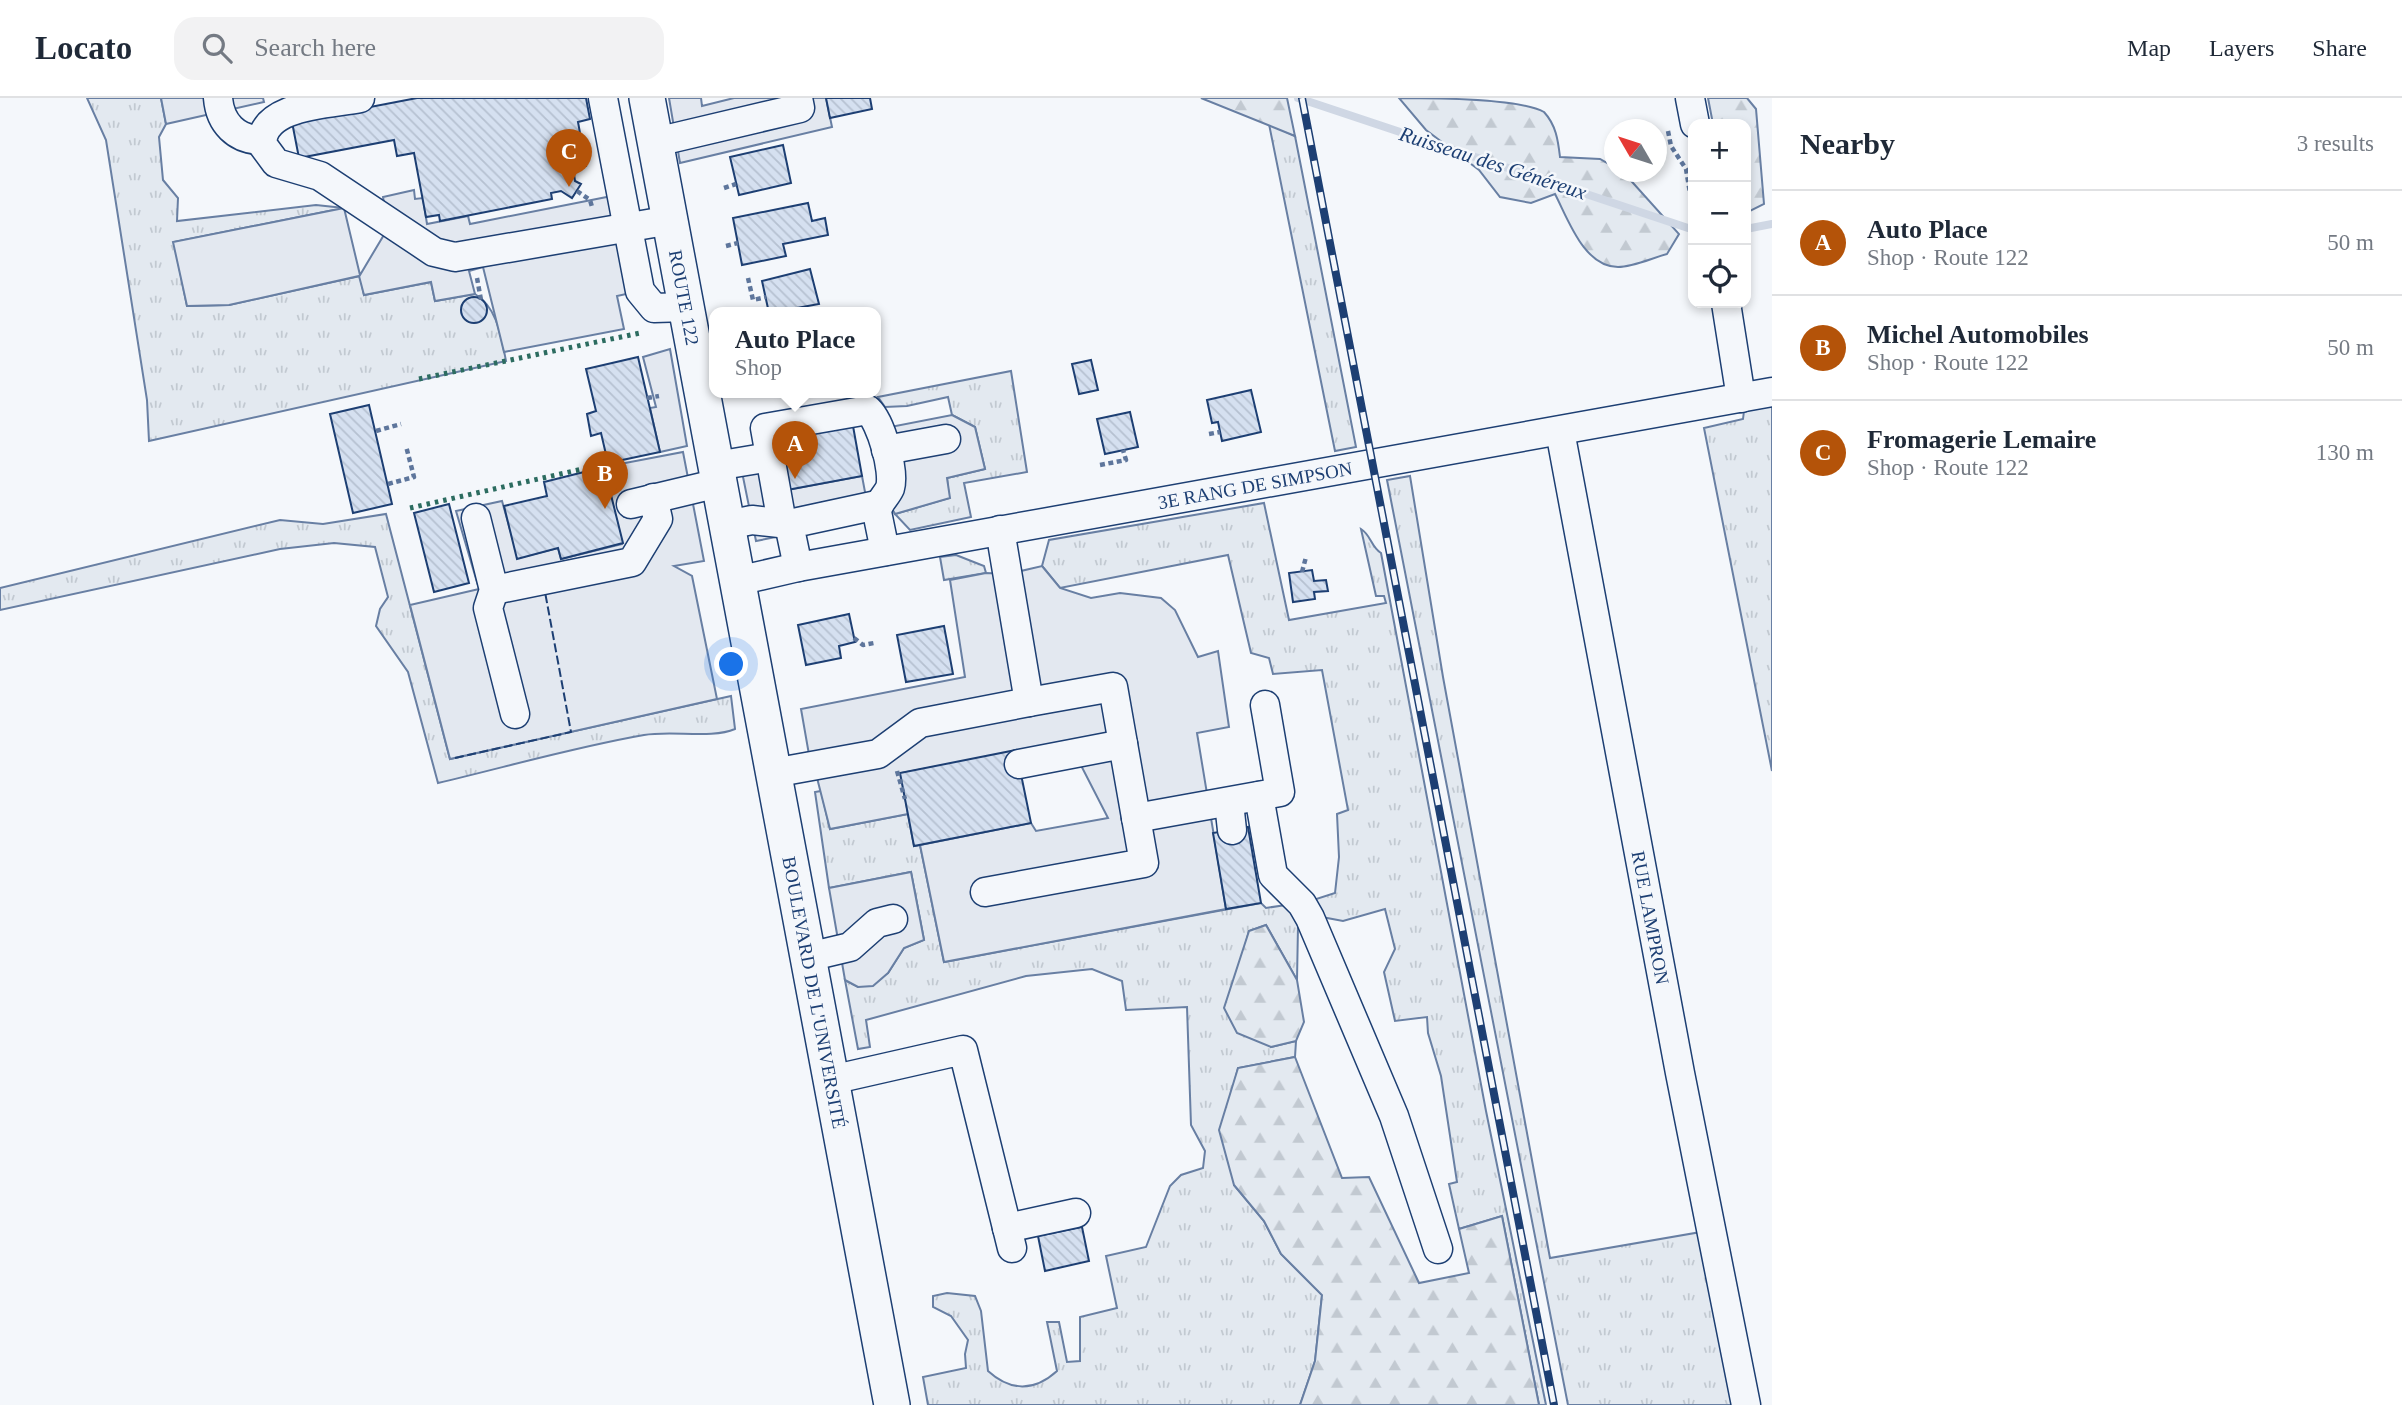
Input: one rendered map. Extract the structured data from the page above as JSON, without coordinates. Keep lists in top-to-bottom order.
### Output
{
  "streets": {
    "main road": ["ROUTE 122", "BOULEVARD DE L'UNIVERSITÉ"],
    "street": ["3E RANG DE SIMPSON", "RUE LAMPRON"]
  },
  "crossings": [
    ["ROUTE 122", "3E RANG DE SIMPSON"],
    ["ROUTE 122", "BOULEVARD DE L'UNIVERSITÉ"],
    ["3E RANG DE SIMPSON", "RUE LAMPRON"],
    ["3E RANG DE SIMPSON", "BOULEVARD DE L'UNIVERSITÉ"]
  ],
  "water": ["Ruisseau des Généreux"],
  "north": "top left",
  "page": {
    "header": "Locato",
    "search": "Search here",
    "nav": ["Map", "Layers", "Share"],
    "heading": ["Nearby", "3 results"],
    "map_buttons": ["+", "−"],
    "pins": ["C", "A", "B"],
    "list": [
      {
        "mark": "A",
        "name": "Auto Place",
        "note": "Shop · Route 122",
        "value": "50 m"
      },
      {
        "mark": "B",
        "name": "Michel Automobiles",
        "note": "Shop · Route 122",
        "value": "50 m"
      },
      {
        "mark": "C",
        "name": "Fromagerie Lemaire",
        "note": "Shop · Route 122",
        "value": "130 m"
      }
    ],
    "popup": ["Auto Place", "Shop"]
  }
}
